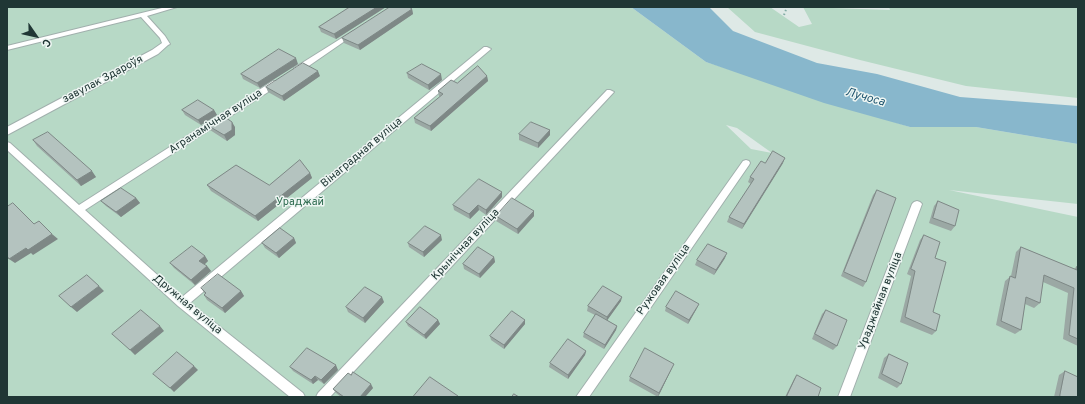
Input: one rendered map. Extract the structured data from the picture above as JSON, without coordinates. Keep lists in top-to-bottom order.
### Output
{
  "streets": {
    "lane": [
      "завулак Здароўя",
      "Агранамічная вуліца",
      "Вінаградная вуліца",
      "Крынічная вуліца",
      "Ружовая вуліца",
      "Ураджайная вуліца",
      "Дружная вуліца"
    ]
  },
  "crossings": [
    ["Агранамічная вуліца", "Дружная вуліца"],
    ["Вінаградная вуліца", "Дружная вуліца"]
  ],
  "water": ["Лучоса"],
  "parks": ["Ураджай"],
  "north": "bottom right"
}
